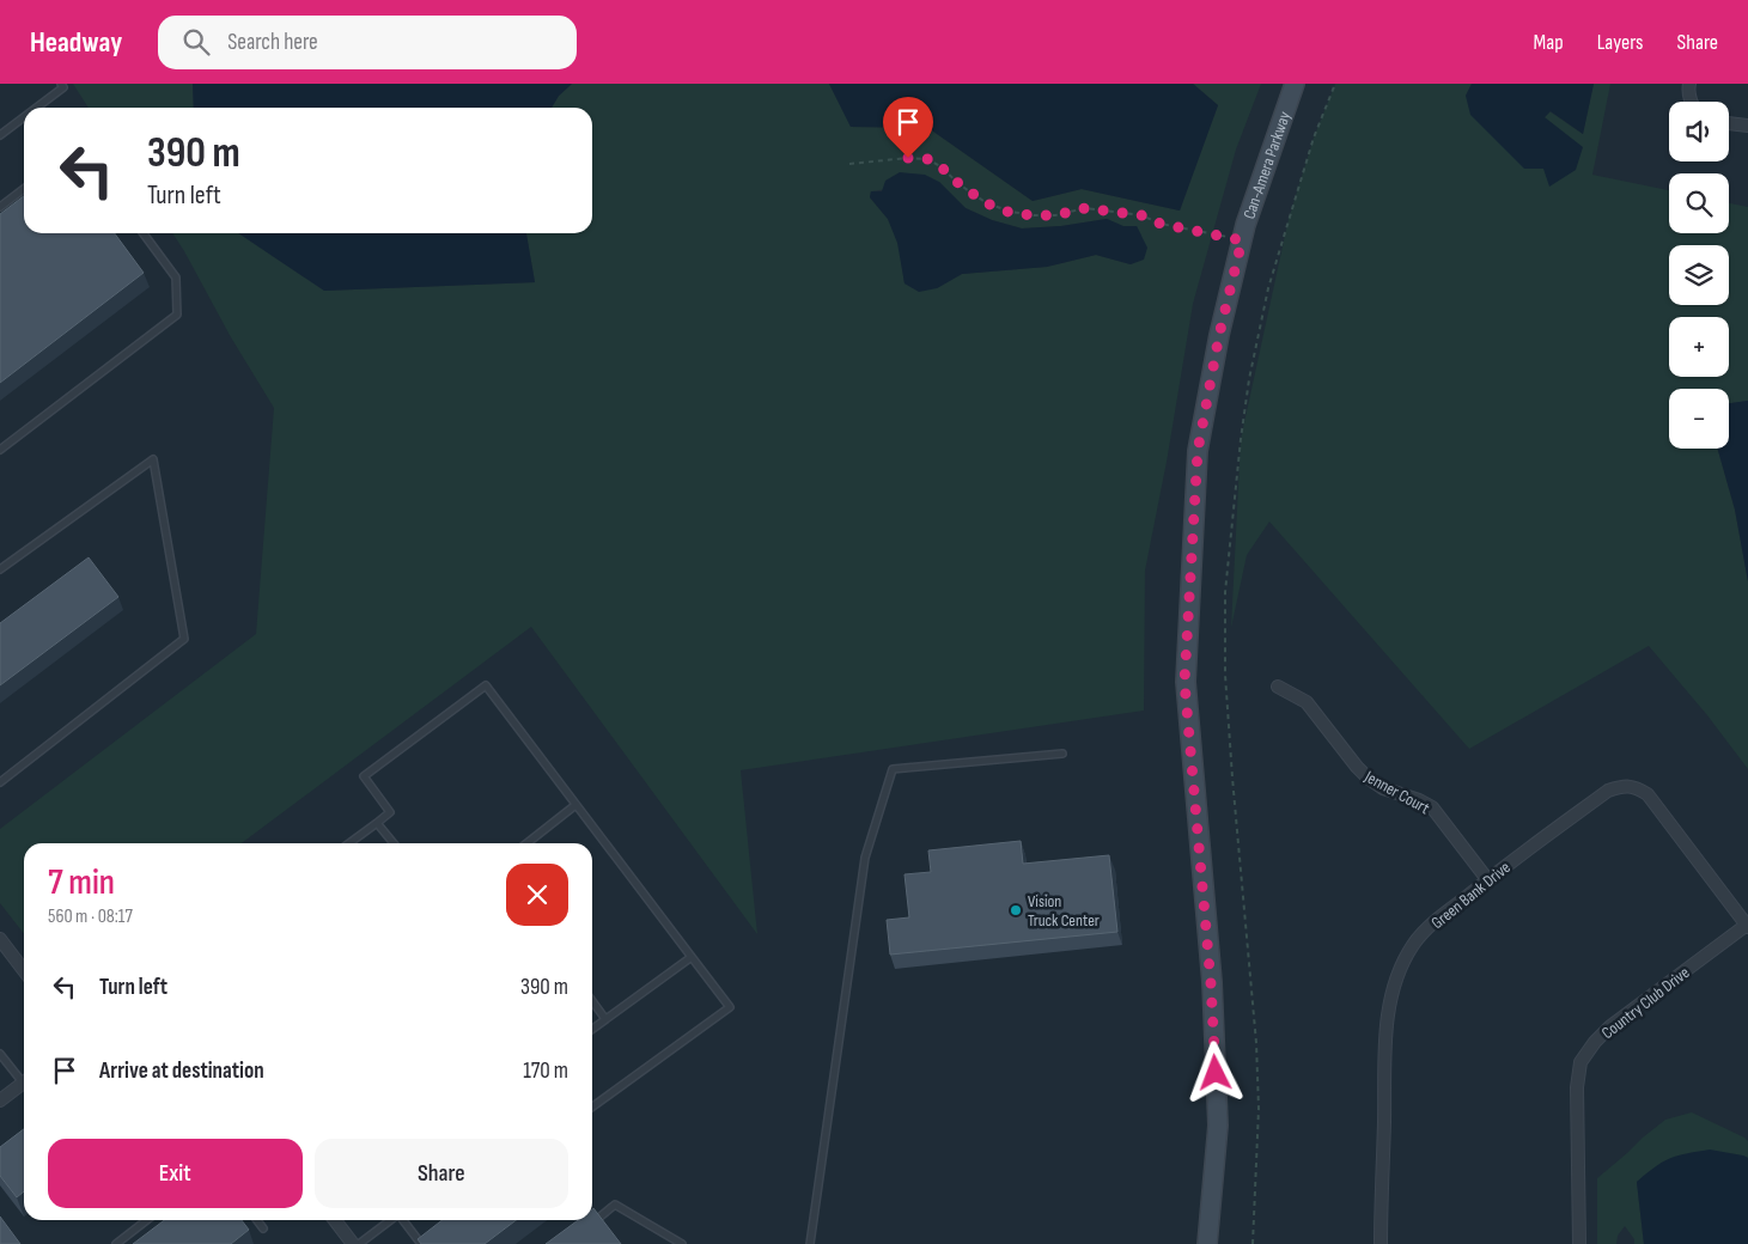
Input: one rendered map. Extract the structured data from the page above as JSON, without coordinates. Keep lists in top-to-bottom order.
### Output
{
  "streets": {
    "main road": ["Can-Amera Parkway"],
    "street": ["Jenner Court", "Green Bank Drive", "Country Club Drive"]
  },
  "crossings": [
    ["Jenner Court", "Green Bank Drive"],
    ["Green Bank Drive", "Country Club Drive"]
  ],
  "places": ["Vision Truck Center"],
  "page": {
    "header": "Headway",
    "search": "Search here",
    "nav": ["Map", "Layers", "Share"],
    "map_buttons": ["+", "−"],
    "turn": ["390 m", "Turn left"],
    "heading": ["7 min", "560 m · 08:17"],
    "list": [
      {
        "name": "Turn left",
        "value": "390 m"
      },
      {
        "name": "Arrive at destination",
        "value": "170 m"
      }
    ],
    "buttons": ["Exit", "Share"]
  }
}
